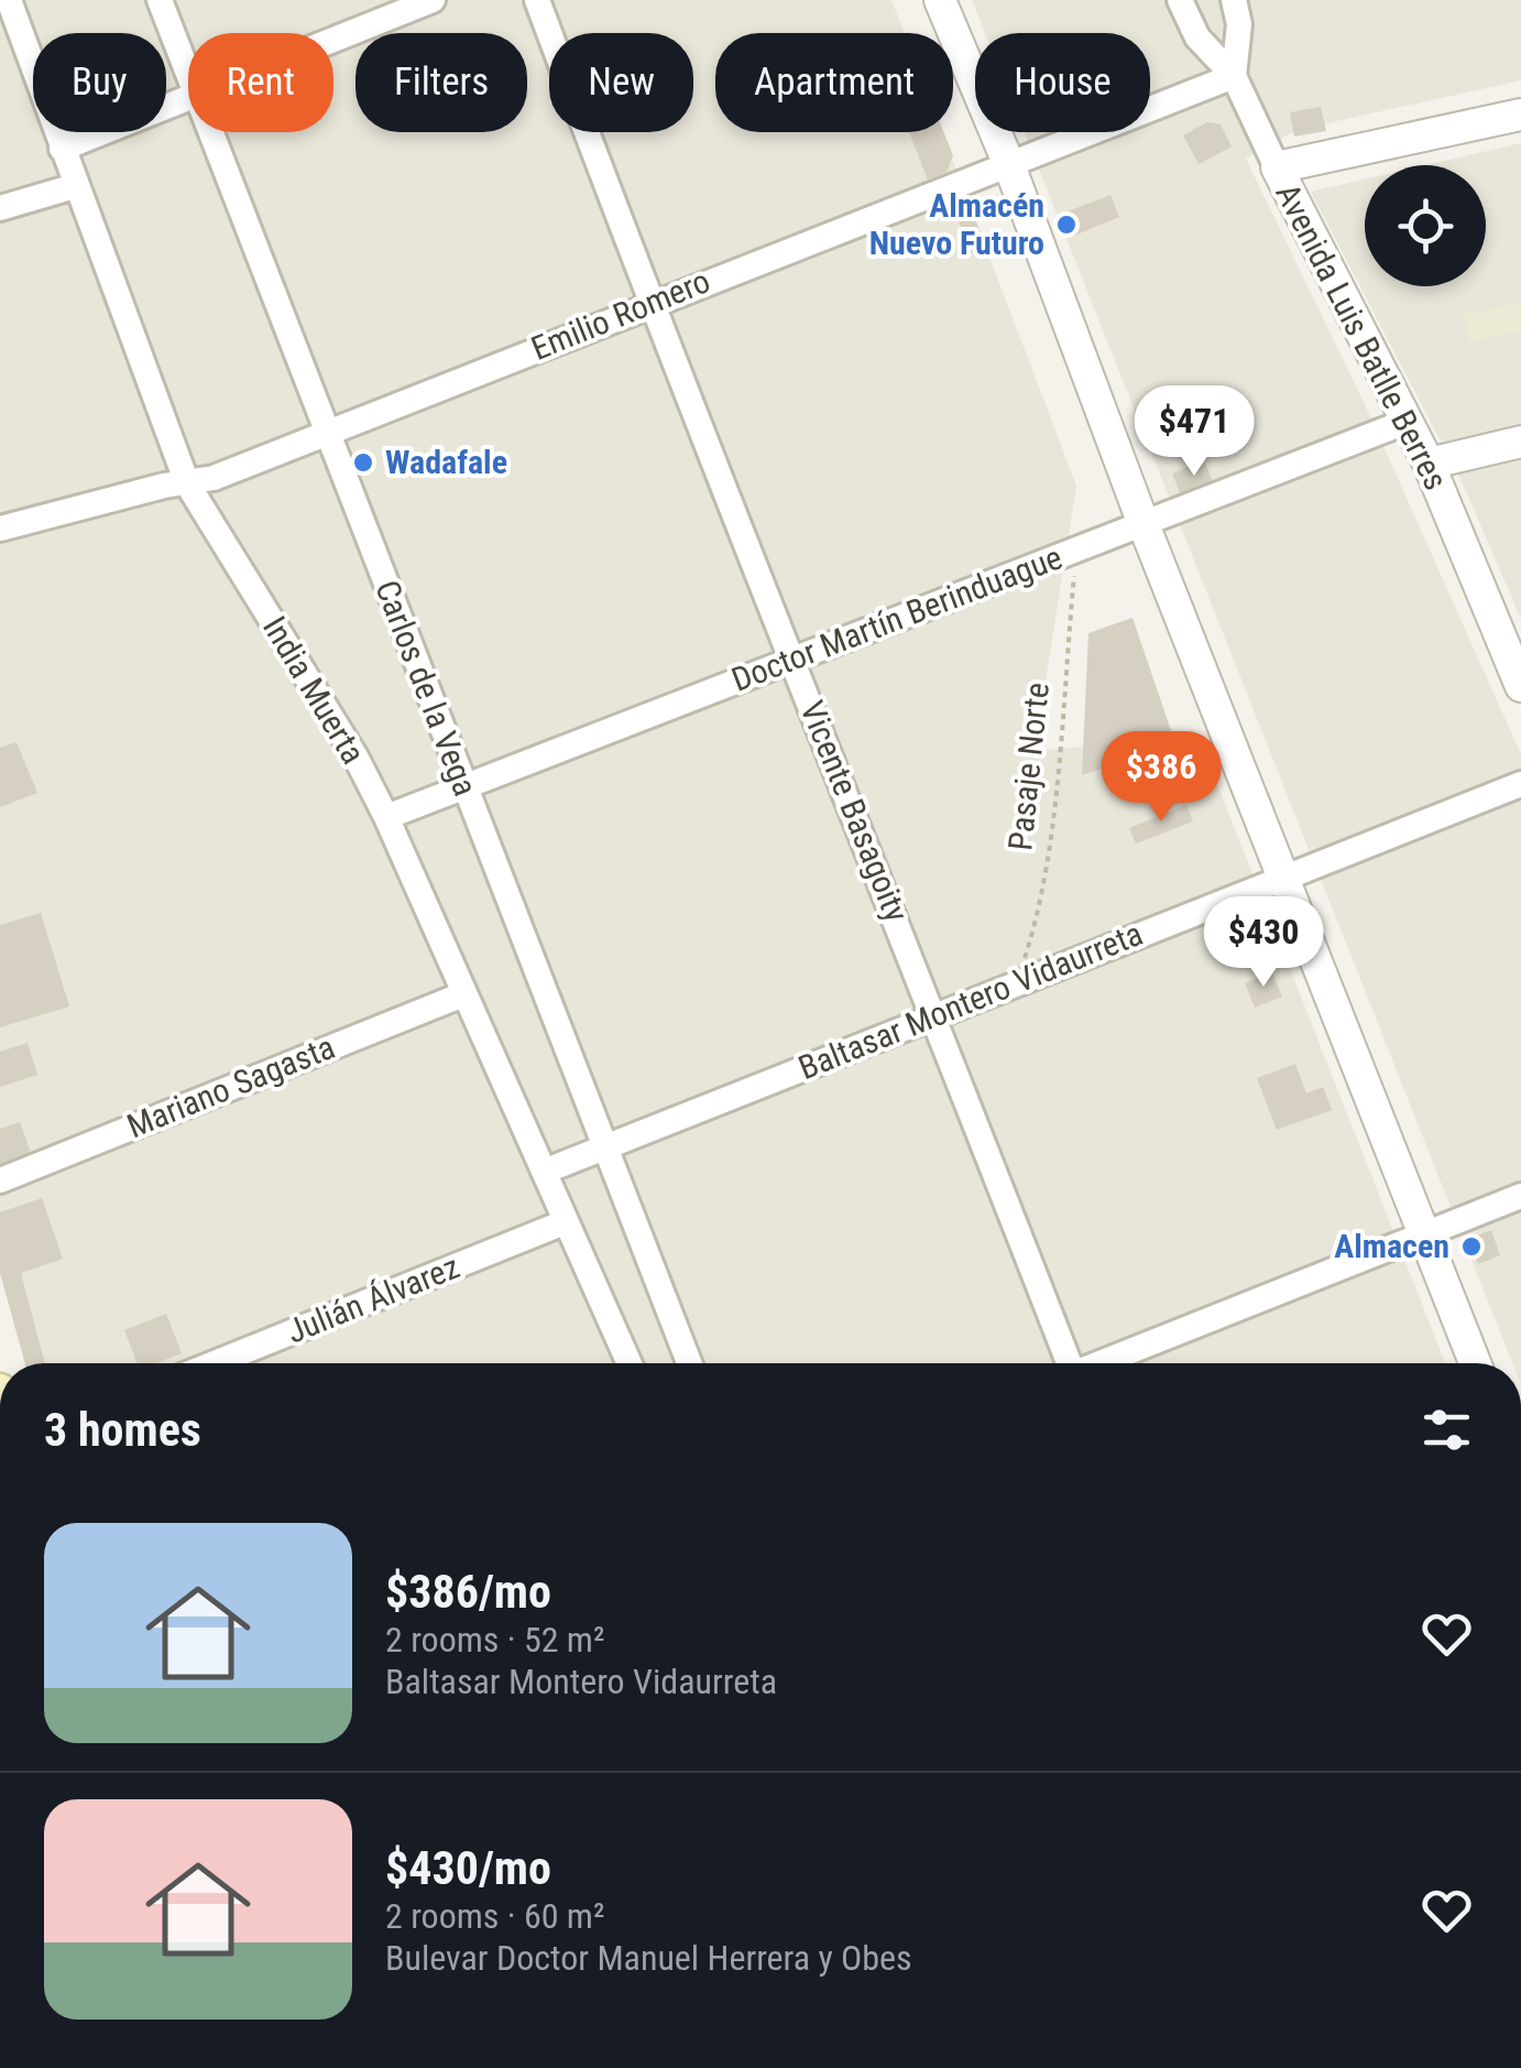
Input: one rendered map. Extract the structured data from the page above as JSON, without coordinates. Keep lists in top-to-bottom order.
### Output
{
  "streets": {
    "street": [
      "Emilio Romero",
      "Avenida Luis Batlle Berres",
      "Doctor Martín Berinduague",
      "Carlos de la Vega",
      "India Muerta",
      "Vicente Basagoity",
      "Baltasar Montero Vidaurreta",
      "Mariano Sagasta",
      "Julián Álvarez"
    ],
    "path": ["Pasaje Norte"]
  },
  "crossings": [
    ["Emilio Romero", "Avenida Luis Batlle Berres"],
    ["Emilio Romero", "Carlos de la Vega"],
    ["Emilio Romero", "India Muerta"],
    ["Emilio Romero", "Vicente Basagoity"],
    ["Avenida Luis Batlle Berres", "Doctor Martín Berinduague"],
    ["Doctor Martín Berinduague", "Carlos de la Vega"],
    ["Doctor Martín Berinduague", "India Muerta"],
    ["Doctor Martín Berinduague", "Pasaje Norte"],
    ["Doctor Martín Berinduague", "Vicente Basagoity"],
    ["Carlos de la Vega", "Baltasar Montero Vidaurreta"],
    ["India Muerta", "Baltasar Montero Vidaurreta"],
    ["India Muerta", "Mariano Sagasta"],
    ["India Muerta", "Julián Álvarez"],
    ["Pasaje Norte", "Baltasar Montero Vidaurreta"],
    ["Vicente Basagoity", "Baltasar Montero Vidaurreta"]
  ],
  "places": ["Almacén Nuevo Futuro", "Wadafale", "Almacen"],
  "page": {
    "chip": [
      "Buy",
      "Rent",
      "Filters",
      "New",
      "Apartment",
      "House"
    ],
    "price": ["$471", "$386", "$430"],
    "heading": "3 homes",
    "list": [
      {
        "name": "$386/mo",
        "note": "2 rooms · 52 m² · Baltasar Montero Vidaurreta"
      },
      {
        "name": "$430/mo",
        "note": "2 rooms · 60 m² · Bulevar Doctor Manuel Herrera y Obes"
      }
    ]
  }
}
